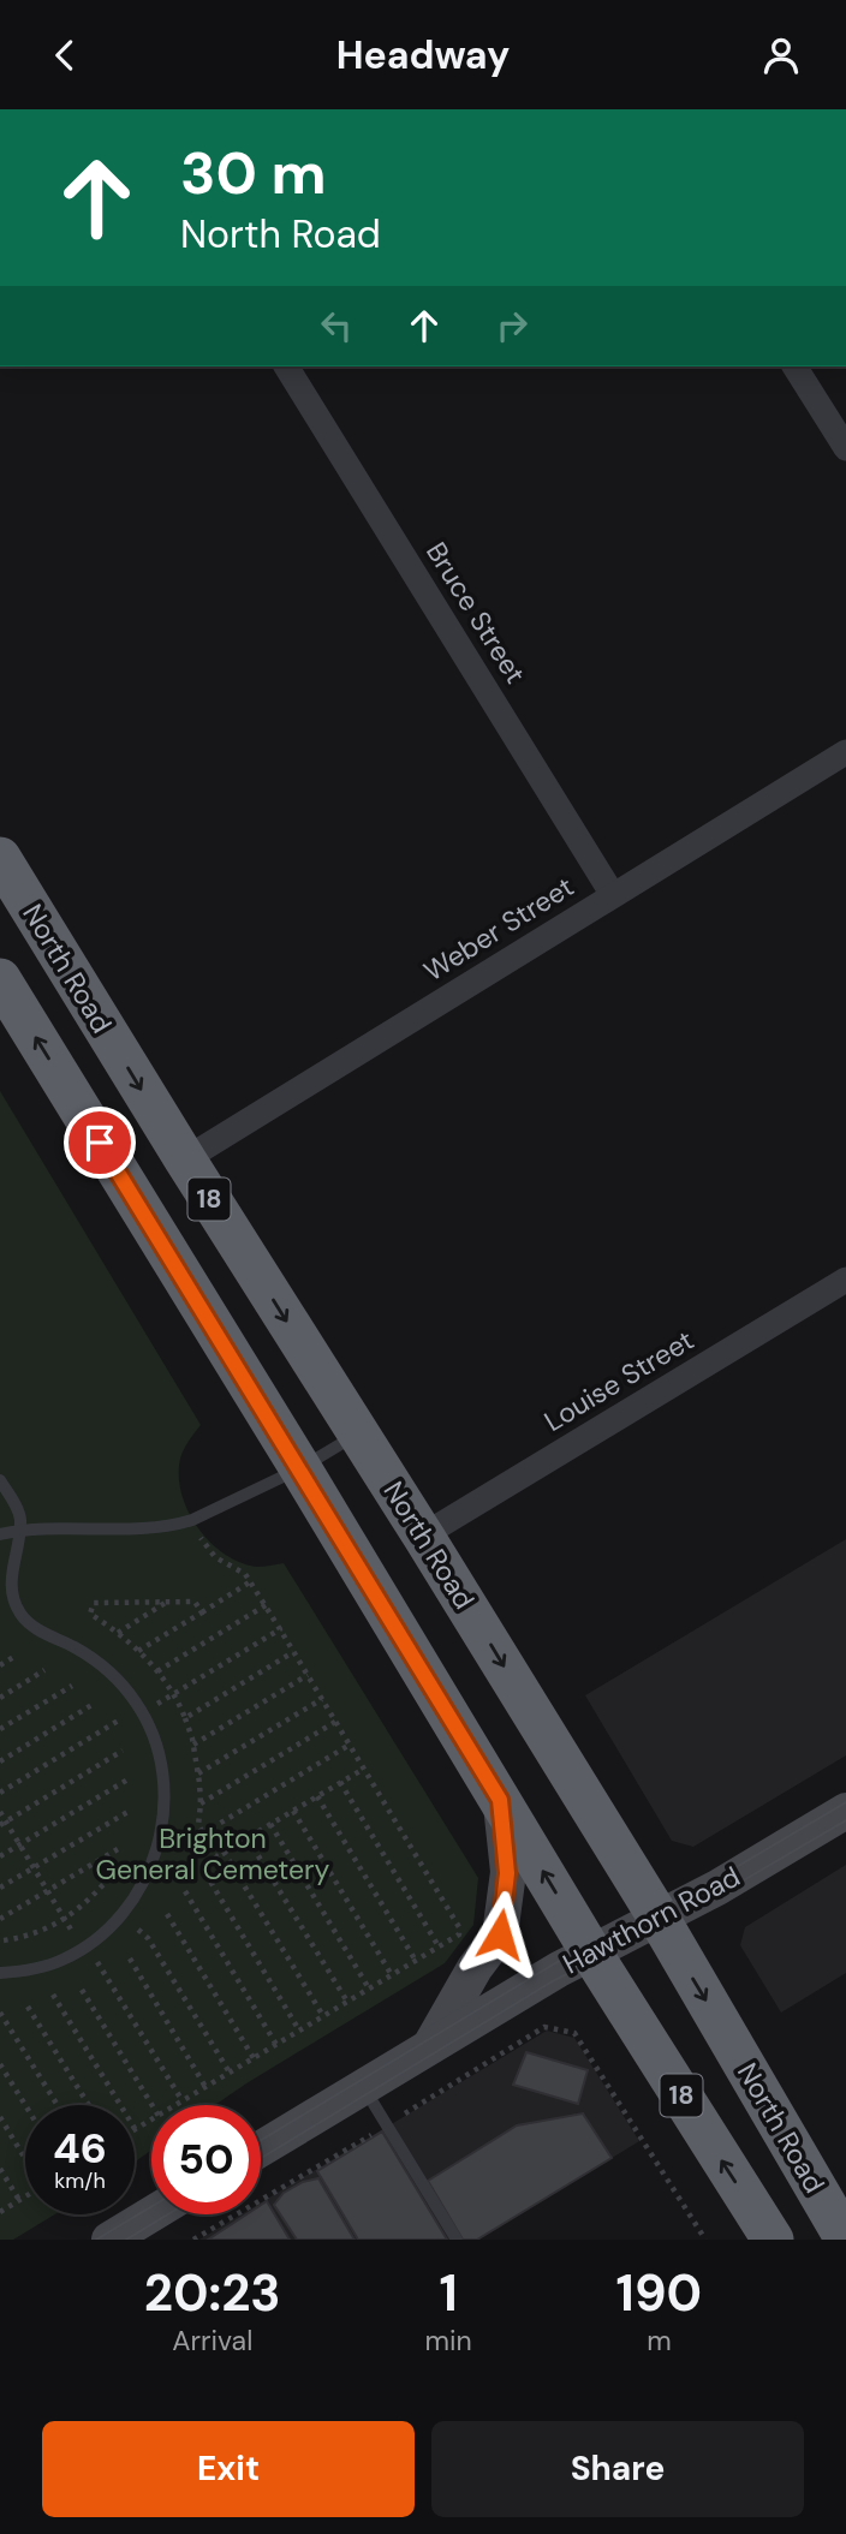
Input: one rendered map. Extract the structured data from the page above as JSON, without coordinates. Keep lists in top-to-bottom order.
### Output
{
  "streets": {
    "highway": ["North Road", "18"],
    "main road": ["Hawthorn Road"],
    "street": ["Bruce Street", "Weber Street", "Louise Street"]
  },
  "crossings": [
    ["Bruce Street", "Weber Street"],
    ["Weber Street", "North Road"],
    ["North Road", "Louise Street"],
    ["North Road", "Hawthorn Road"],
    ["18", "Hawthorn Road"]
  ],
  "parks": ["Brighton General Cemetery"],
  "page": {
    "header": "Headway",
    "turn": ["30 m", "North Road"],
    "speed": "46 km/h",
    "limit": "50",
    "eta": [
      "20:23",
      "Arrival",
      "1",
      "min",
      "190",
      "m"
    ],
    "buttons": ["Exit", "Share"]
  }
}
